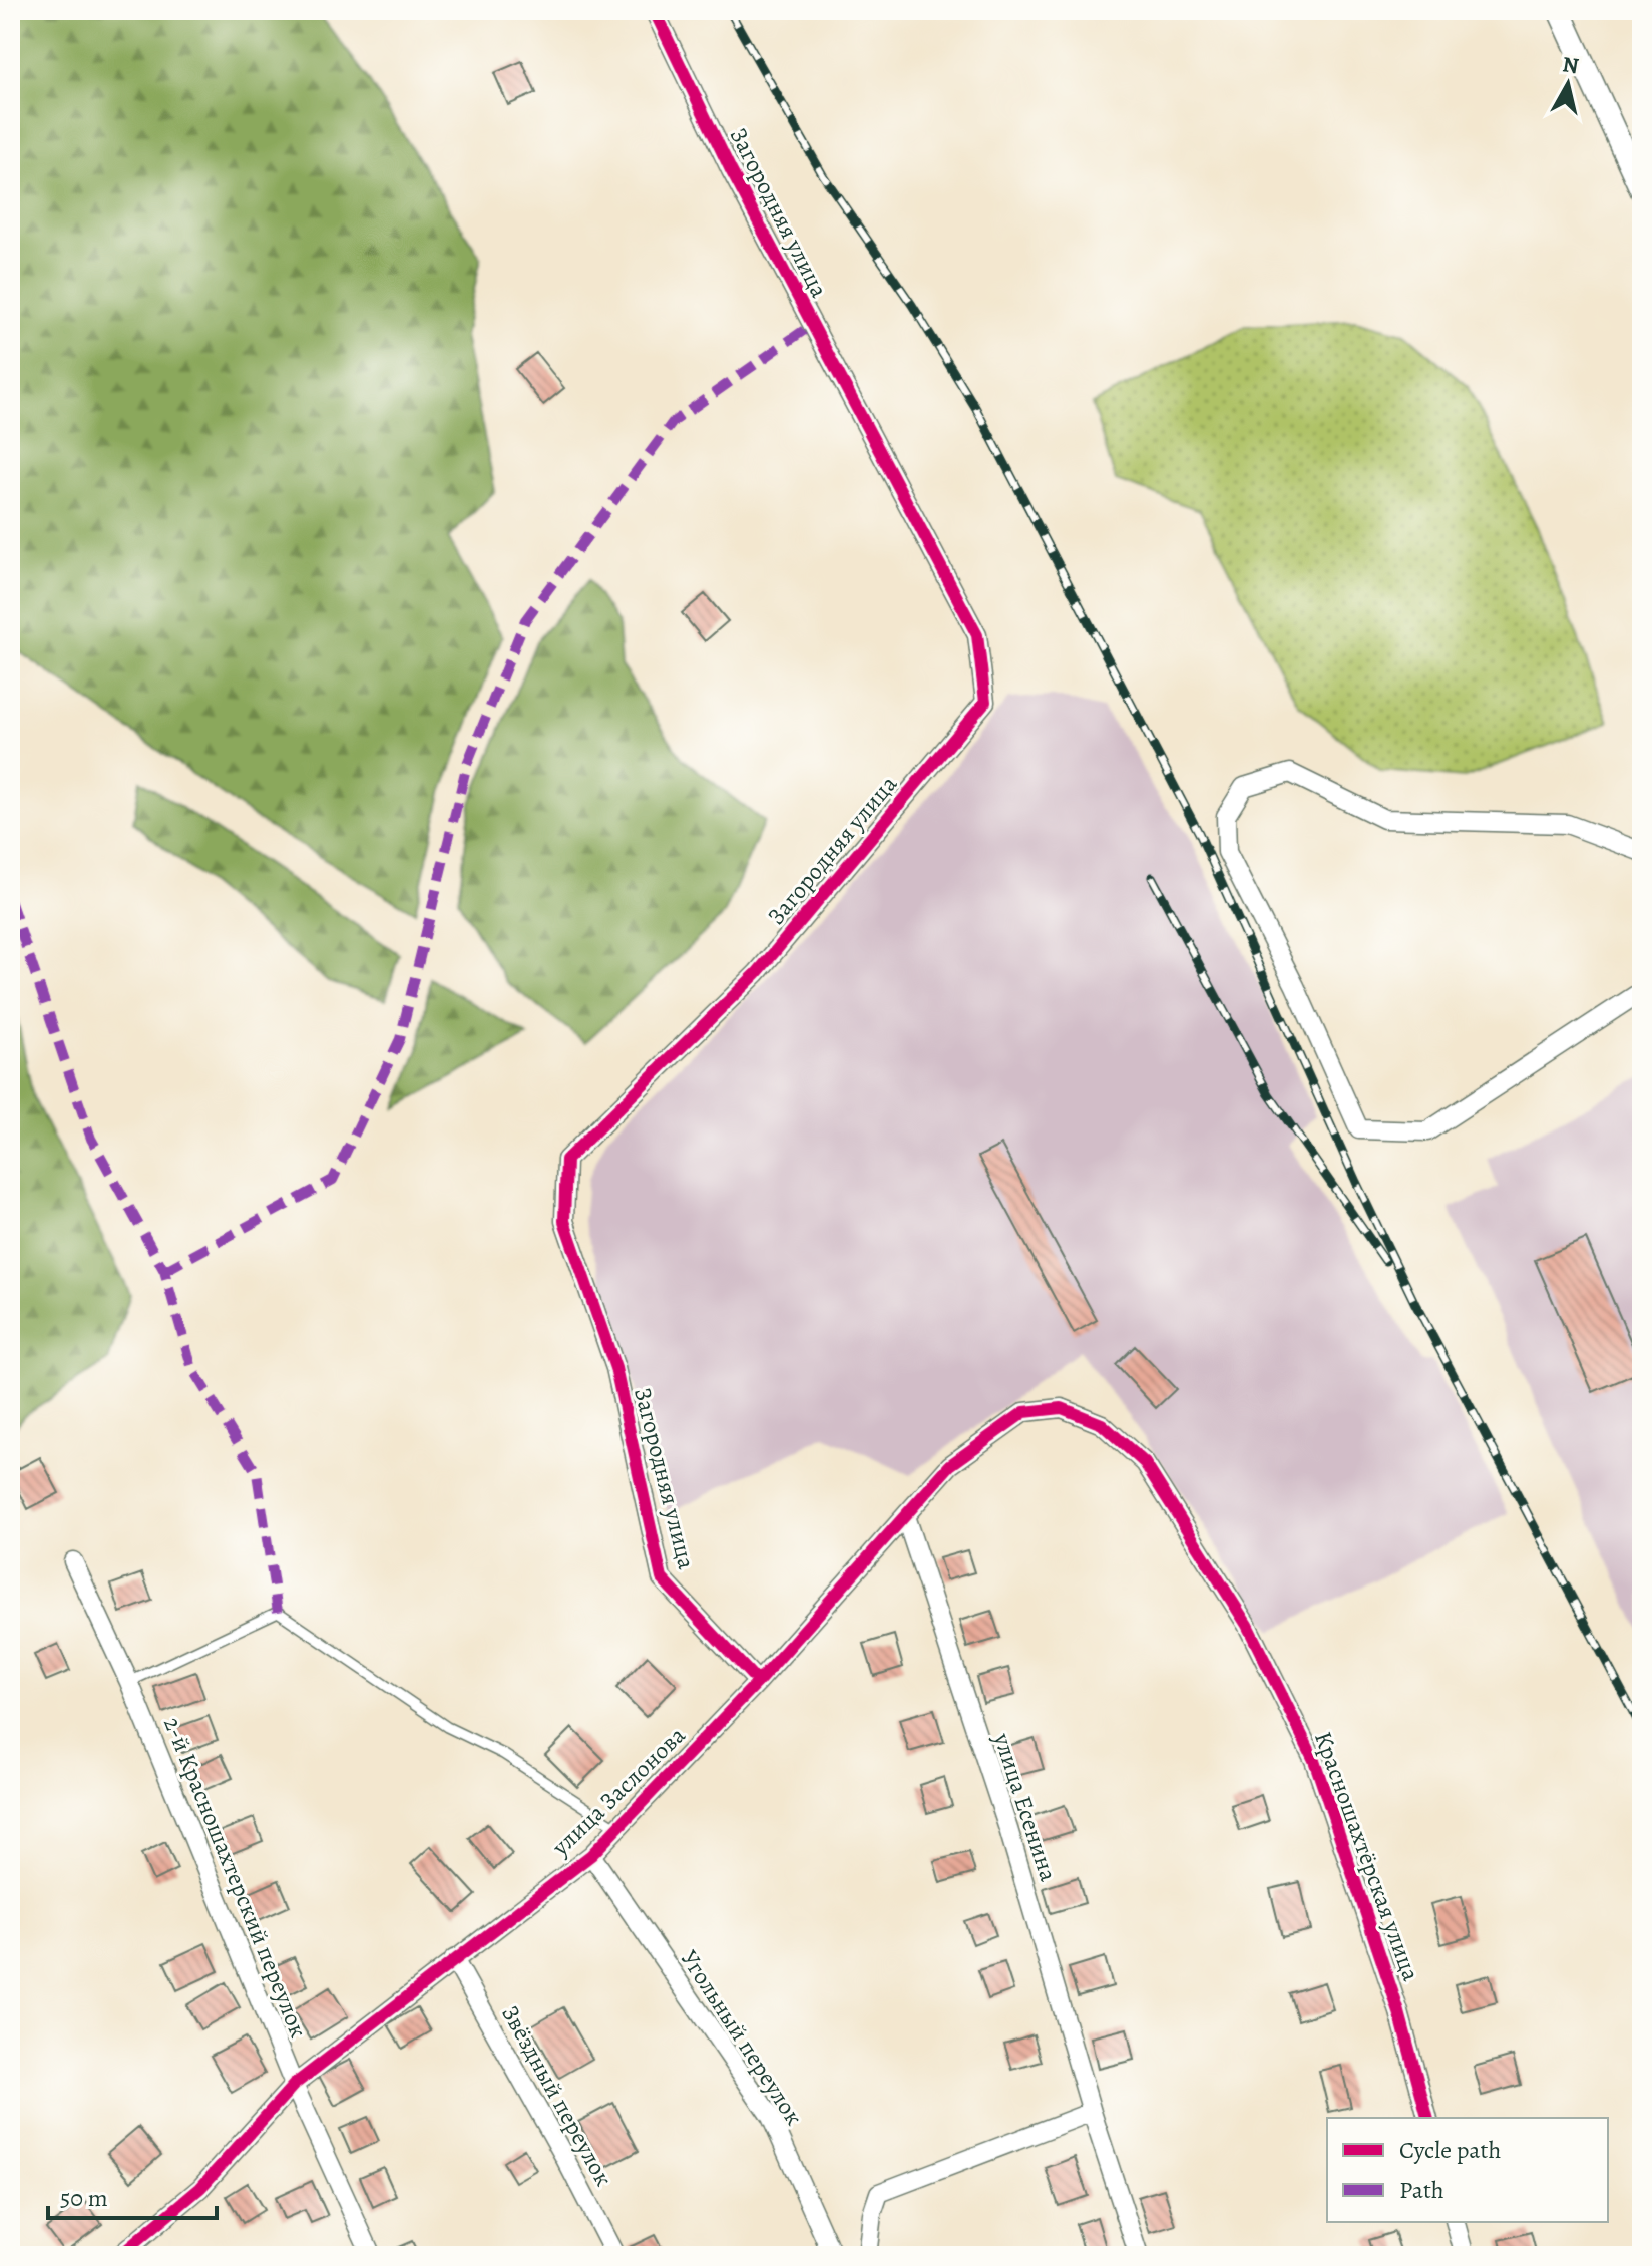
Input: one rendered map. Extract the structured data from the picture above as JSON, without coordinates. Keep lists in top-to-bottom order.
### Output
{
  "streets": {
    "street": [
      "Загородняя улица",
      "улица Заслонова",
      "улица Есенина",
      "Красношахтёрская улица",
      "2-й Красношахтерский переулок",
      "Угольный переулок",
      "Звёздный переулок"
    ]
  },
  "crossings": [
    ["Загородняя улица", "улица Заслонова"],
    ["улица Заслонова", "улица Есенина"],
    ["улица Заслонова", "Красношахтёрская улица"],
    ["улица Заслонова", "2-й Красношахтерский переулок"],
    ["улица Заслонова", "Угольный переулок"],
    ["улица Заслонова", "Звёздный переулок"]
  ],
  "legend": ["Cycle path", "Path"],
  "scale_bar": "50 m",
  "north": "top"
}
